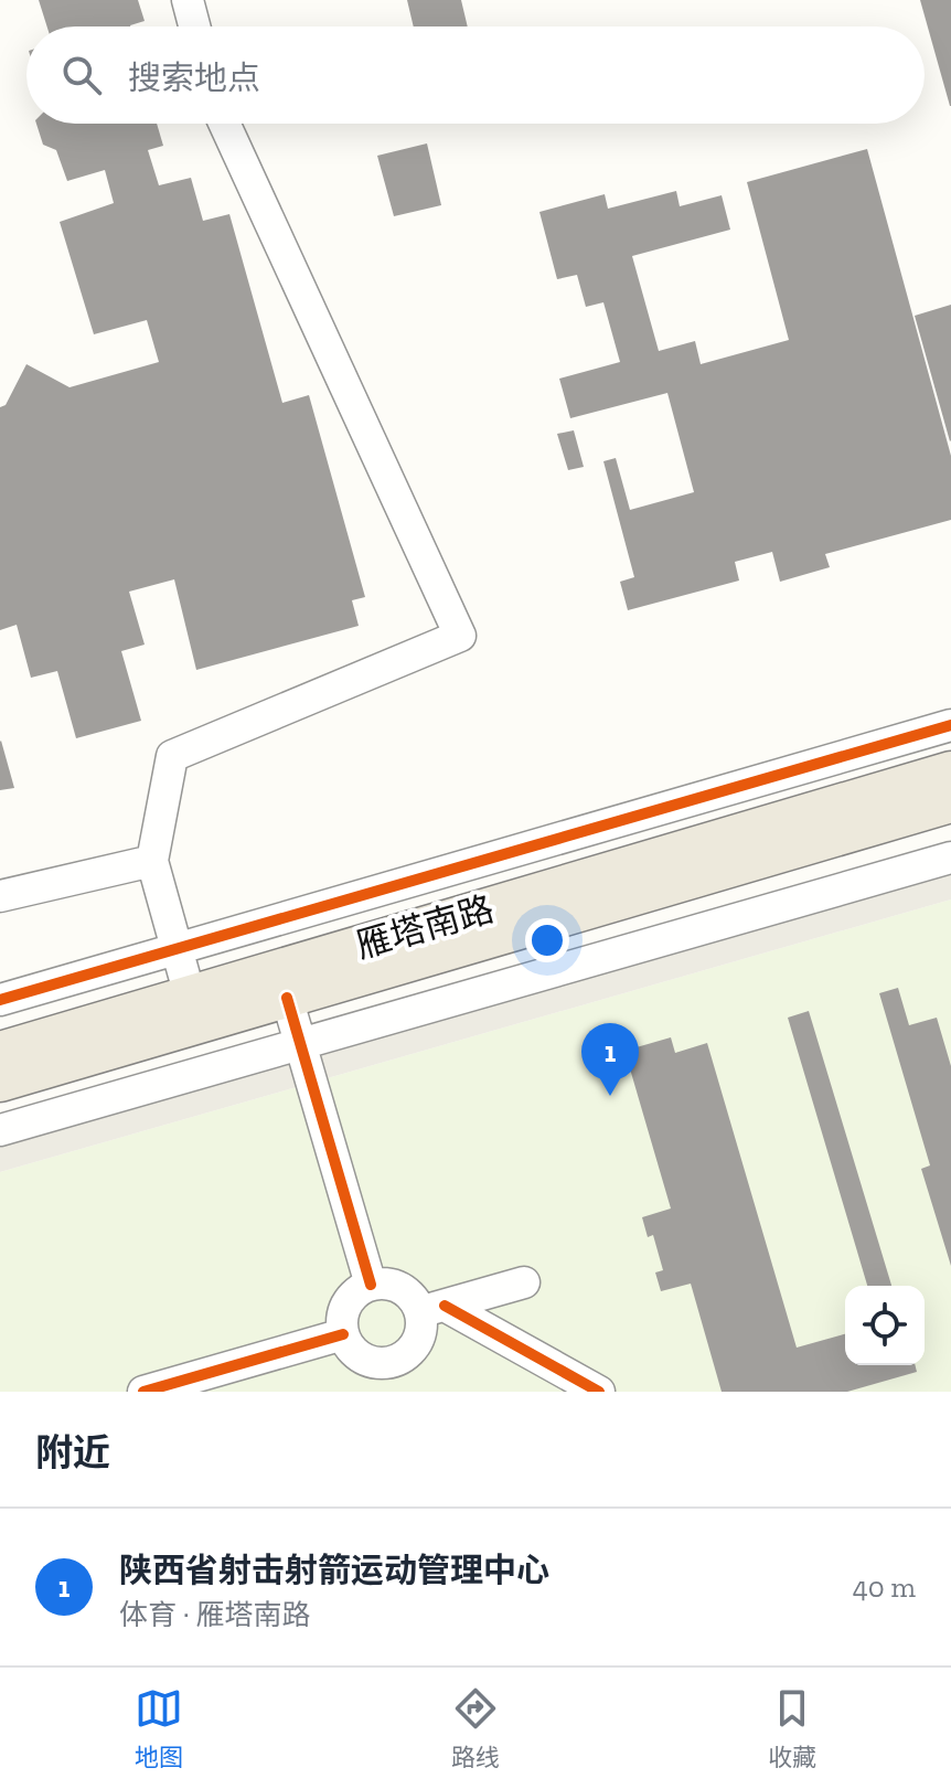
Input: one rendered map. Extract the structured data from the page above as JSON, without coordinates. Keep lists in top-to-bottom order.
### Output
{
  "streets": {
    "main road": ["雁塔南路"]
  },
  "page": {
    "search": "搜索地点",
    "pins": "1",
    "heading": "附近",
    "list": [
      {
        "mark": "1",
        "name": "陕西省射击射箭运动管理中心",
        "note": "体育 · 雁塔南路",
        "value": "40 m"
      }
    ],
    "nav": ["地图", "路线", "收藏"]
  }
}
